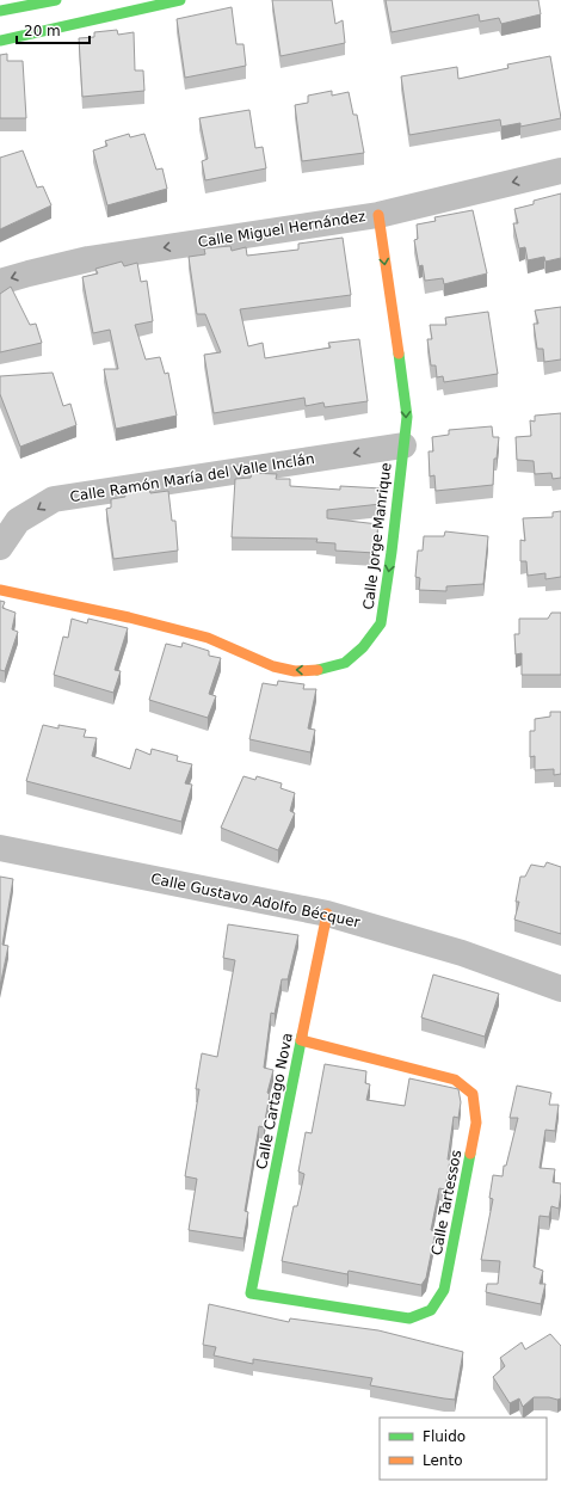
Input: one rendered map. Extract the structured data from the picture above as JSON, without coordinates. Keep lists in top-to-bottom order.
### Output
{
  "streets": {
    "street": [
      "Calle Miguel Hernández",
      "Calle Ramón María del Valle Inclán",
      "Calle Jorge Manrique",
      "Calle Gustavo Adolfo Bécquer",
      "Calle Cartago Nova",
      "Calle Tartessos"
    ]
  },
  "crossings": [
    ["Calle Miguel Hernández", "Calle Jorge Manrique"],
    ["Calle Ramón María del Valle Inclán", "Calle Jorge Manrique"],
    ["Calle Gustavo Adolfo Bécquer", "Calle Cartago Nova"],
    ["Calle Cartago Nova", "Calle Tartessos"]
  ],
  "one_way": ["Calle Miguel Hernández", "Calle Ramón María del Valle Inclán"],
  "legend": ["Fluido", "Lento"],
  "scale_bar": "20 m"
}
